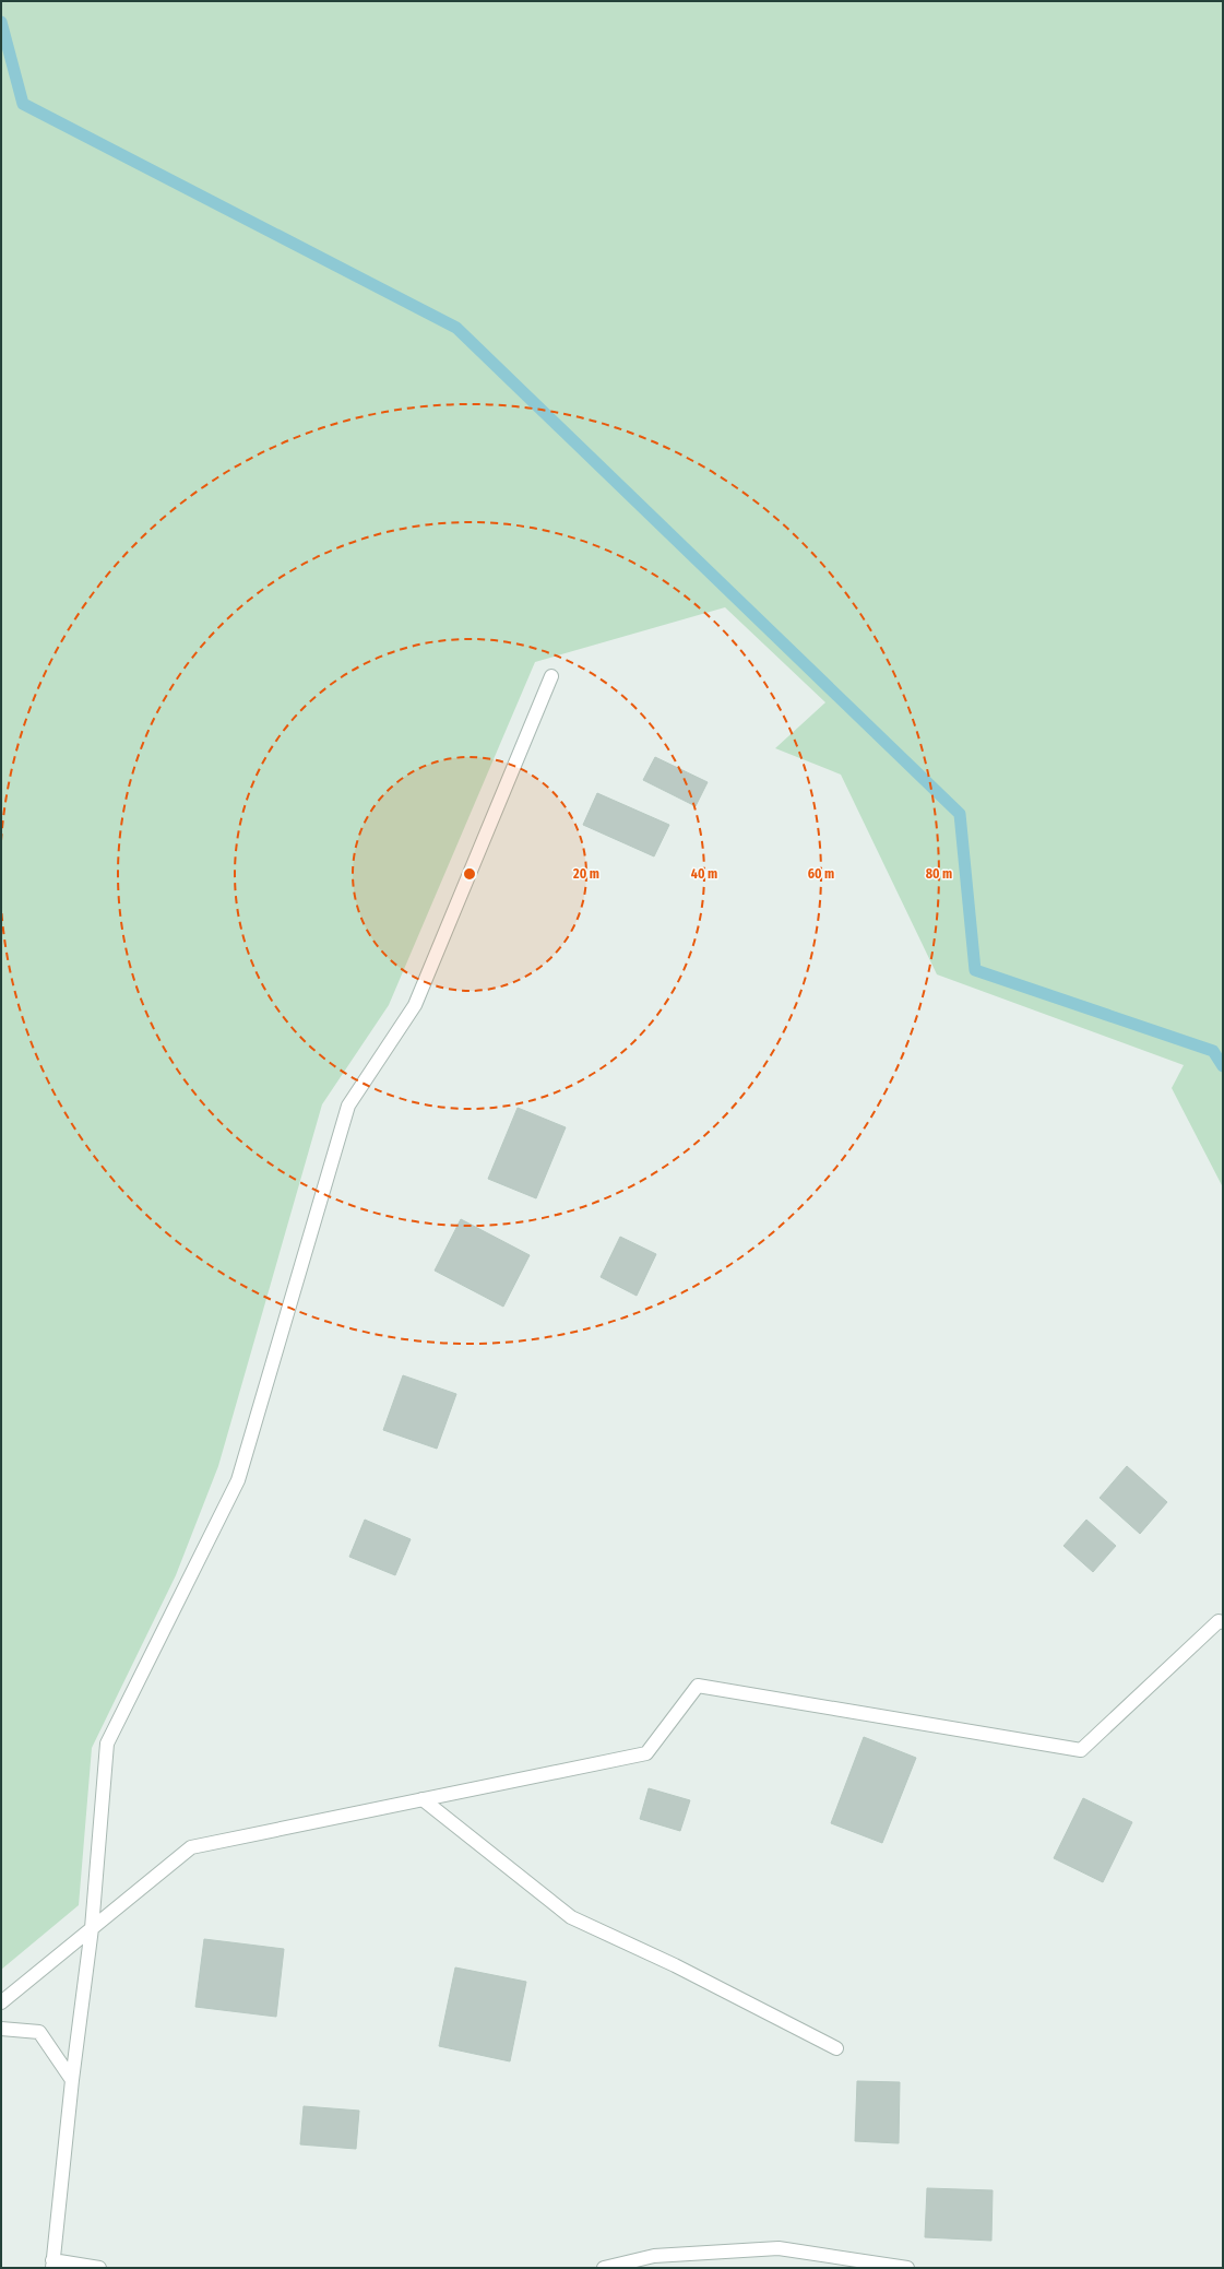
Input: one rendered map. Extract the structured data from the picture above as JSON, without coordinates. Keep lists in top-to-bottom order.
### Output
{
  "rings": [
    "20 m",
    "40 m",
    "60 m",
    "80 m"
  ]
}
